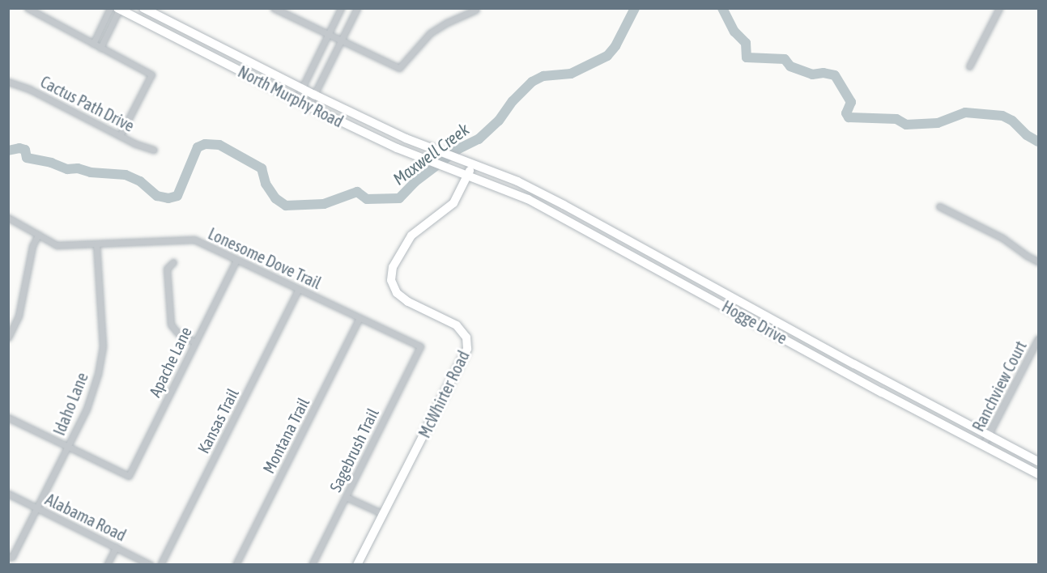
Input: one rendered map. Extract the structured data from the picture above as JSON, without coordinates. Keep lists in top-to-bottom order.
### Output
{
  "streets": {
    "main road": ["North Murphy Road", "Hogge Drive", "McWhirter Road"],
    "street": [
      "Cactus Path Drive",
      "Lonesome Dove Trail",
      "Apache Lane",
      "Ranchview Court",
      "Idaho Lane",
      "Kansas Trail",
      "Montana Trail",
      "Sagebrush Trail",
      "Alabama Road"
    ]
  },
  "crossings": [
    ["North Murphy Road", "Hogge Drive"],
    ["North Murphy Road", "McWhirter Road"],
    ["Lonesome Dove Trail", "Apache Lane"],
    ["Lonesome Dove Trail", "Idaho Lane"],
    ["Lonesome Dove Trail", "Kansas Trail"],
    ["Lonesome Dove Trail", "Montana Trail"],
    ["Lonesome Dove Trail", "Sagebrush Trail"],
    ["Hogge Drive", "Ranchview Court"],
    ["Hogge Drive", "McWhirter Road"],
    ["Apache Lane", "Idaho Lane"],
    ["Idaho Lane", "Alabama Road"]
  ],
  "water": ["Maxwell Creek"]
}
